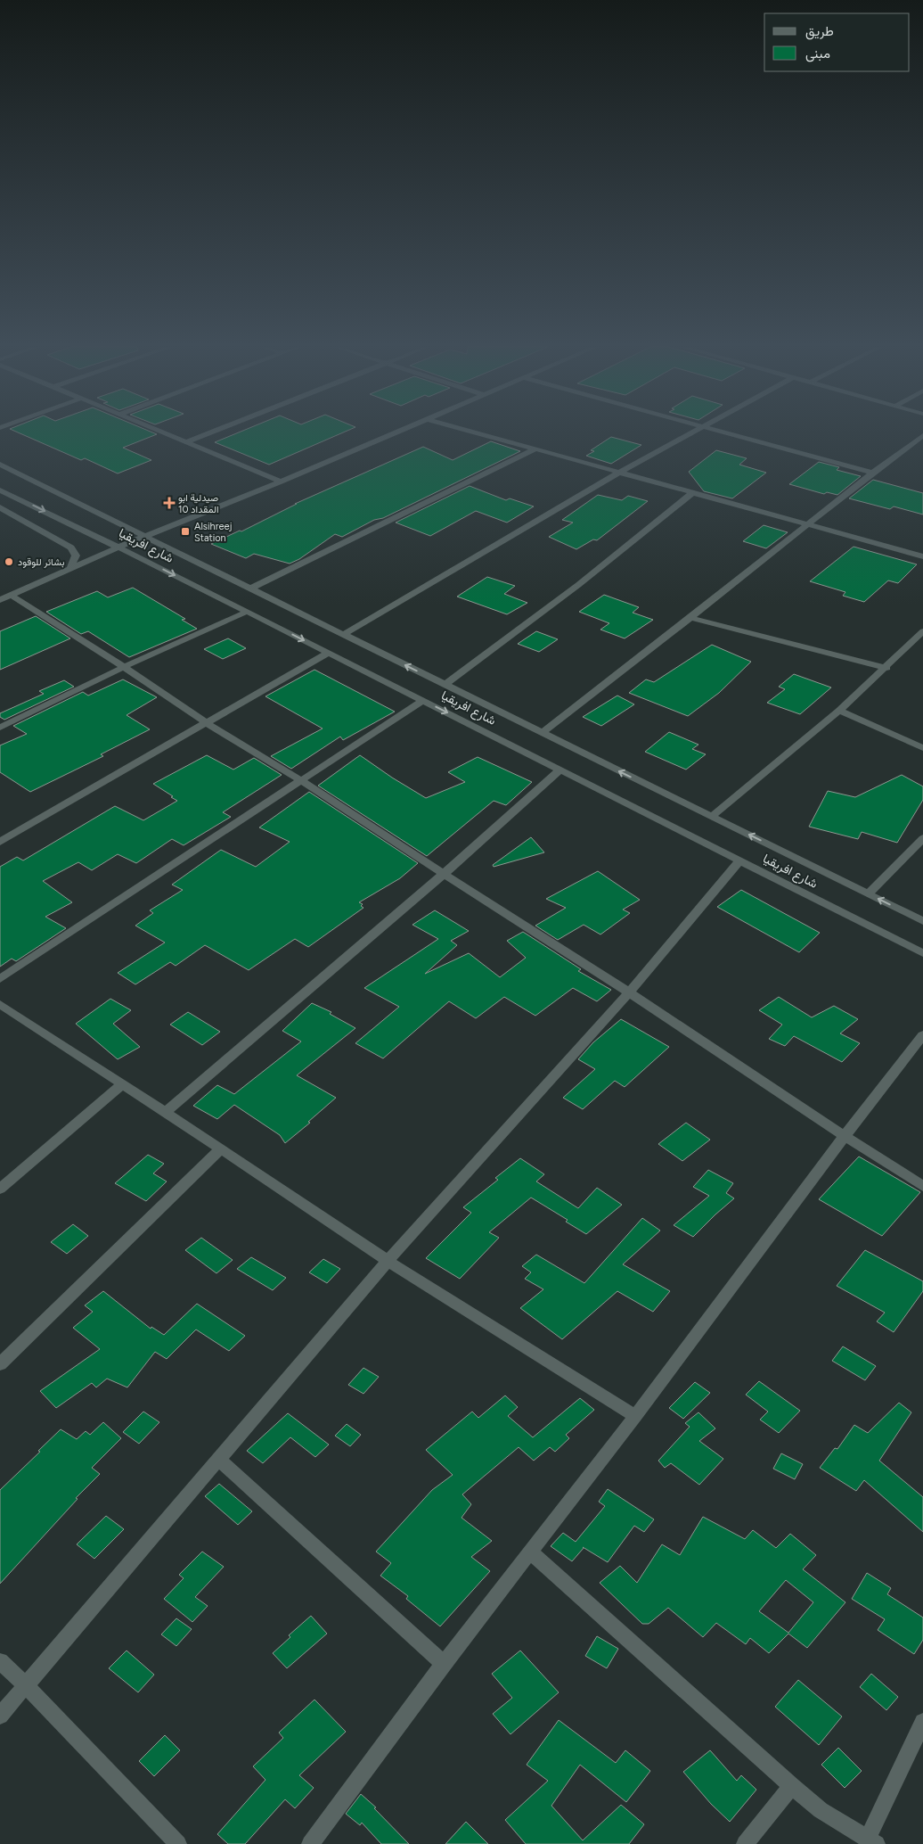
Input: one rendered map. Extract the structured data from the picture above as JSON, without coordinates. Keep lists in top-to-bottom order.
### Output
{
  "streets": {
    "street": ["شارع افريقيا"]
  },
  "places": {
    "health": ["صيدلية ابو المقداد 10"],
    "transit": ["Alsihreej Station"],
    "other": ["بشائر للوقود"]
  },
  "legend": ["طريق", "مبنى"]
}
